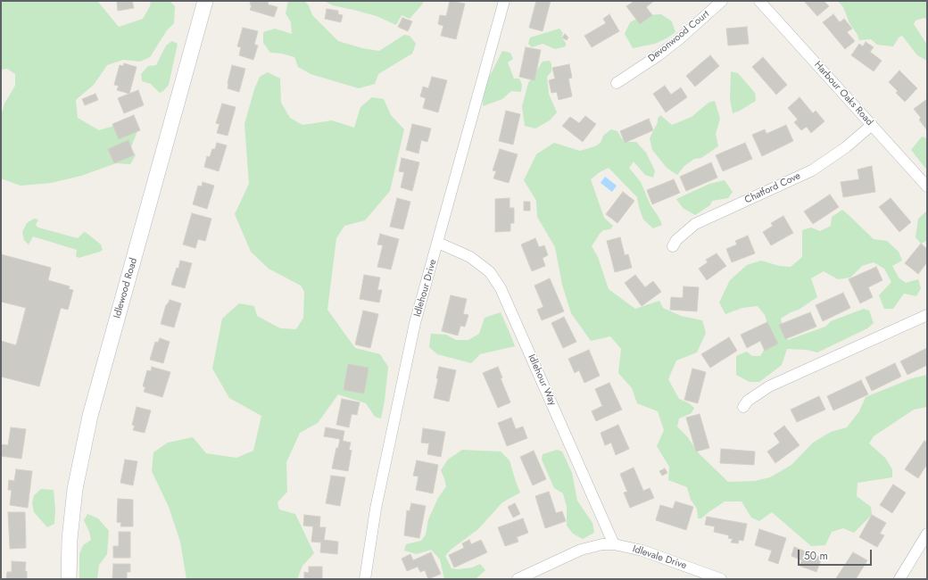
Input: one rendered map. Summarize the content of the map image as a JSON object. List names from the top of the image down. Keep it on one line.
{"streets":{"street":["Devonwood Court","Harbour Oaks Road","Chatford Cove","Idlewood Road","Idlehour Drive","Idlehour Way","Idlevale Drive"]},"crossings":[["Harbour Oaks Road","Chatford Cove"],["Idlehour Drive","Idlehour Way"],["Idlehour Way","Idlevale Drive"]],"scale_bar":"50 m"}
